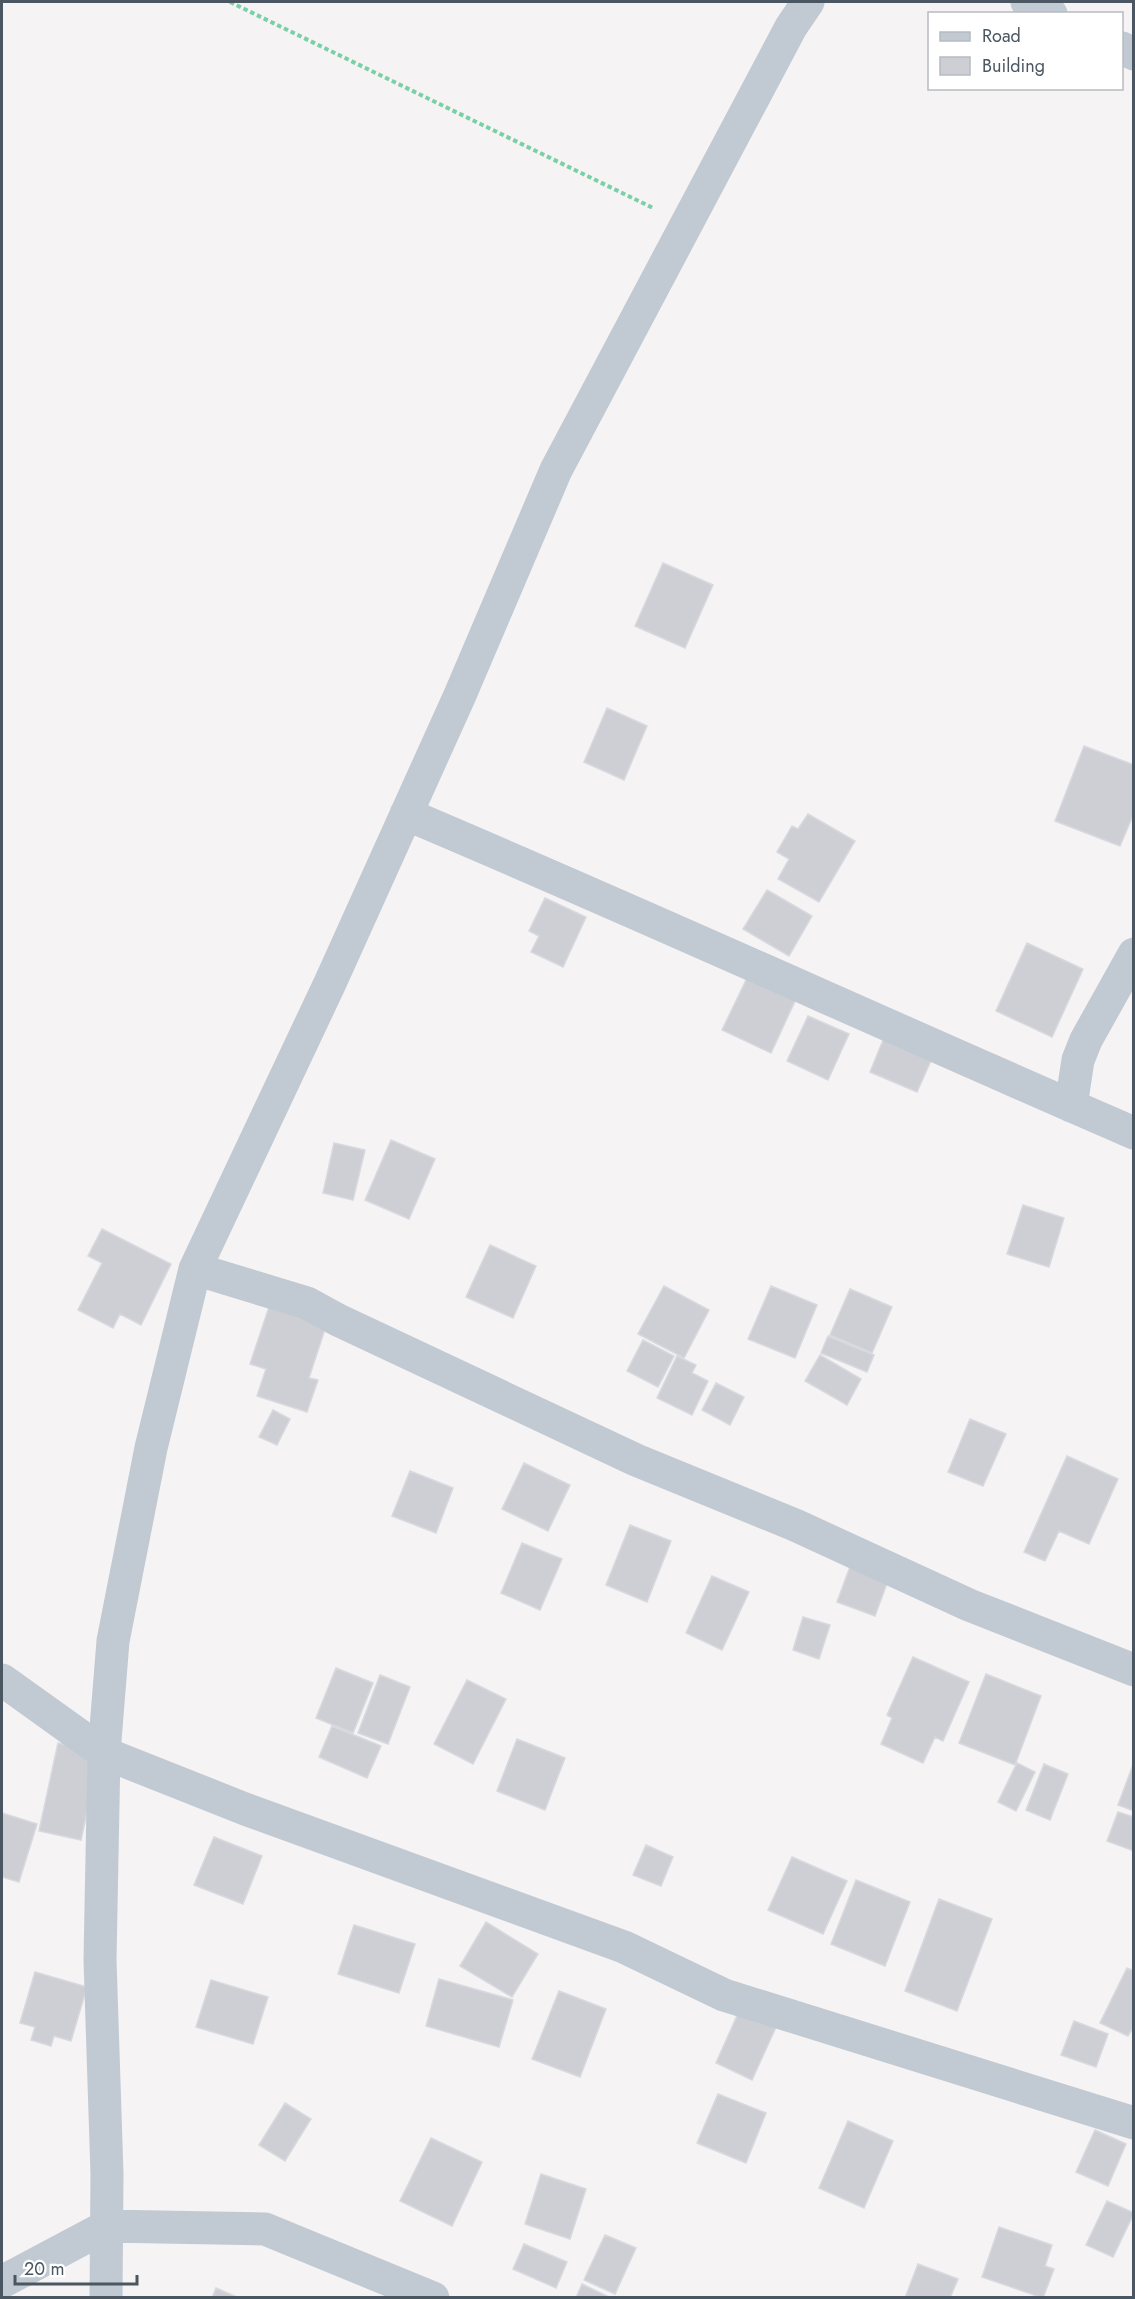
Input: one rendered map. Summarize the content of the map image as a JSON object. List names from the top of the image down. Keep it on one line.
{"legend":["Road","Building"],"scale_bar":"20 m"}
